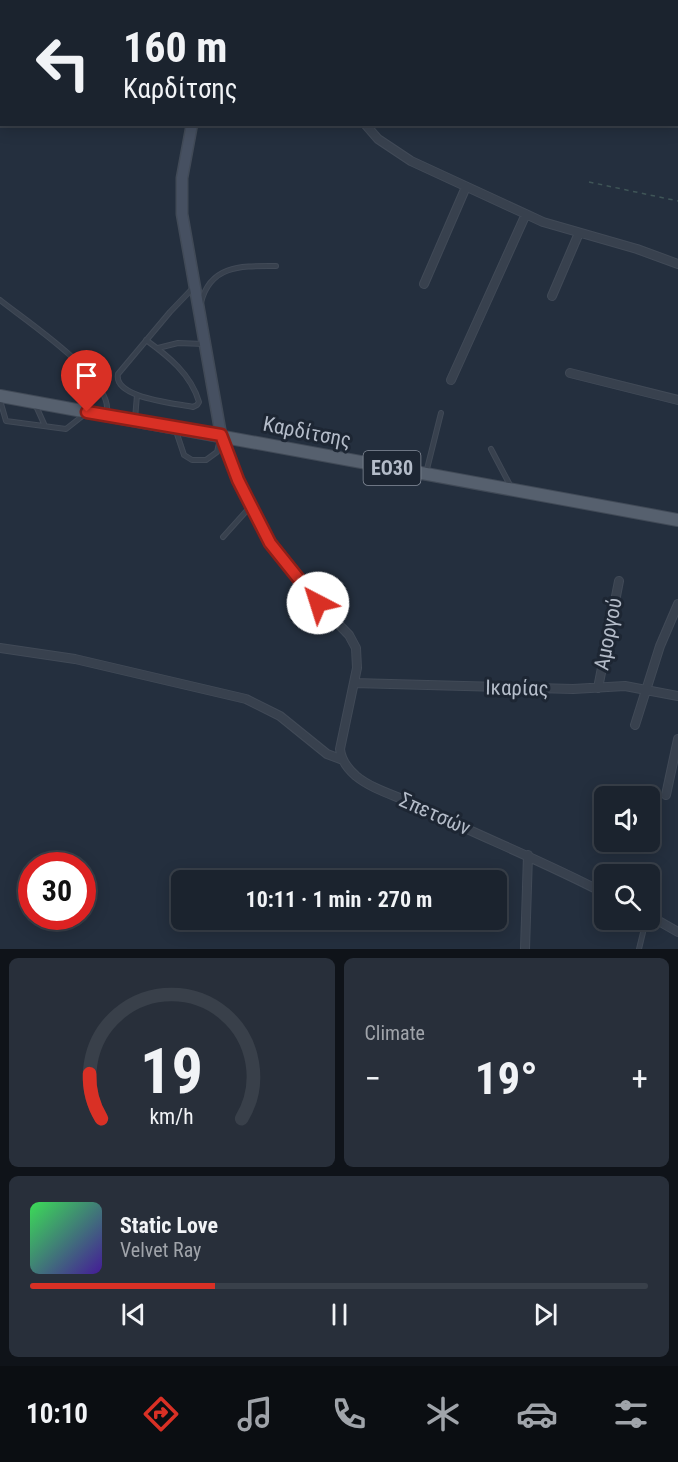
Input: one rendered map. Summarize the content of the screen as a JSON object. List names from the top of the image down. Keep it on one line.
{"streets":{"main road":["Καρδίτσης","ΕΟ30"],"street":["Αμοργού","Ικαρίας","Σπετσών"]},"crossings":[["Αμοργού","Ικαρίας"]],"page":{"turn":["160 m","Καρδίτσης"],"limit":"30","trip":"10:11 · 1 min · 270 m","tile":"Climate","heat":["−","19°","+"],"song":["Static Love","Velvet Ray"],"tabs":"10:10","gauge":["19","km/h"]}}
